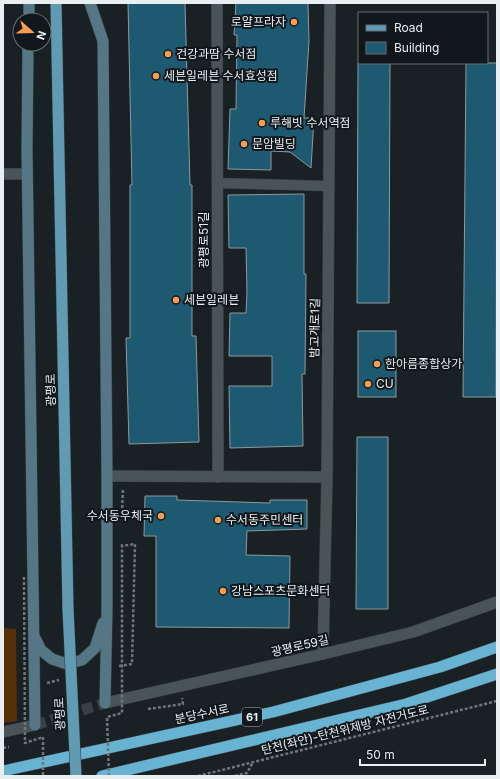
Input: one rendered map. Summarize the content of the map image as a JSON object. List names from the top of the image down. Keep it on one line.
{"streets":{"highway":["분당수서로","61"],"main road":["광평로"],"street":["광평로51길","밤고개로1길","광평로59길"],"path":["탄천(좌안)-탄천위제방 자전거도로"]},"crossings":[["밤고개로1길","광평로59길"]],"places":["로얄프라자","건강과땀 수서점","세븐일레븐 수서효성점","루해빗 수서역점","문암빌딩","세븐일레븐","한아름종합상가","CU","수서동우체국","수서동주민센터","강남스포츠문화센터"],"legend":["Road","Building"],"scale_bar":"50 m","north":"right"}
